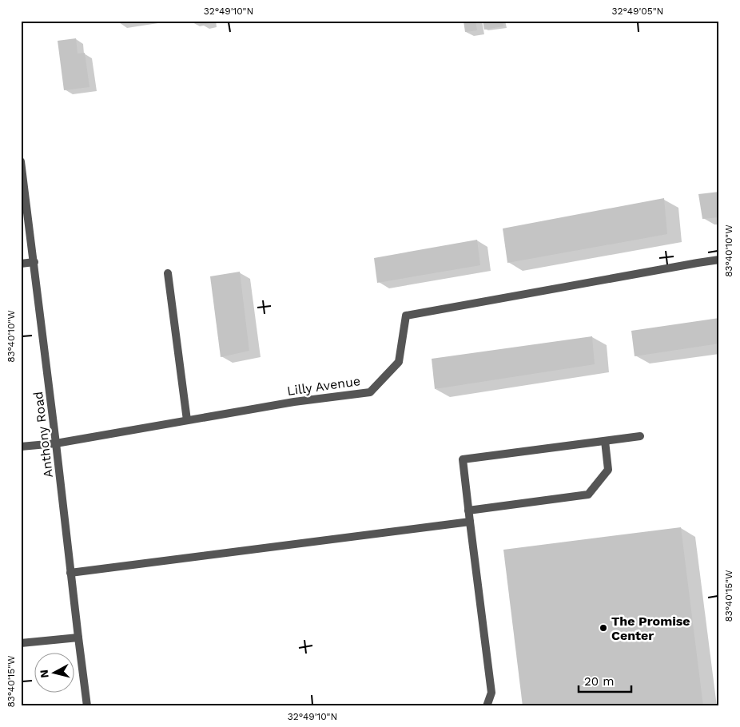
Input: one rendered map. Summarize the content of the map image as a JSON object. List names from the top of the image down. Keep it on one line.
{"streets":{"street":["Lilly Avenue","Anthony Road"]},"crossings":[["Lilly Avenue","Anthony Road"]],"places":["The Promise Center"],"scale_bar":"20 m","north":"left","coordinates":["32°49'10\"N","32°49'05\"N","83°40'10\"W","83°40'15\"W"]}
